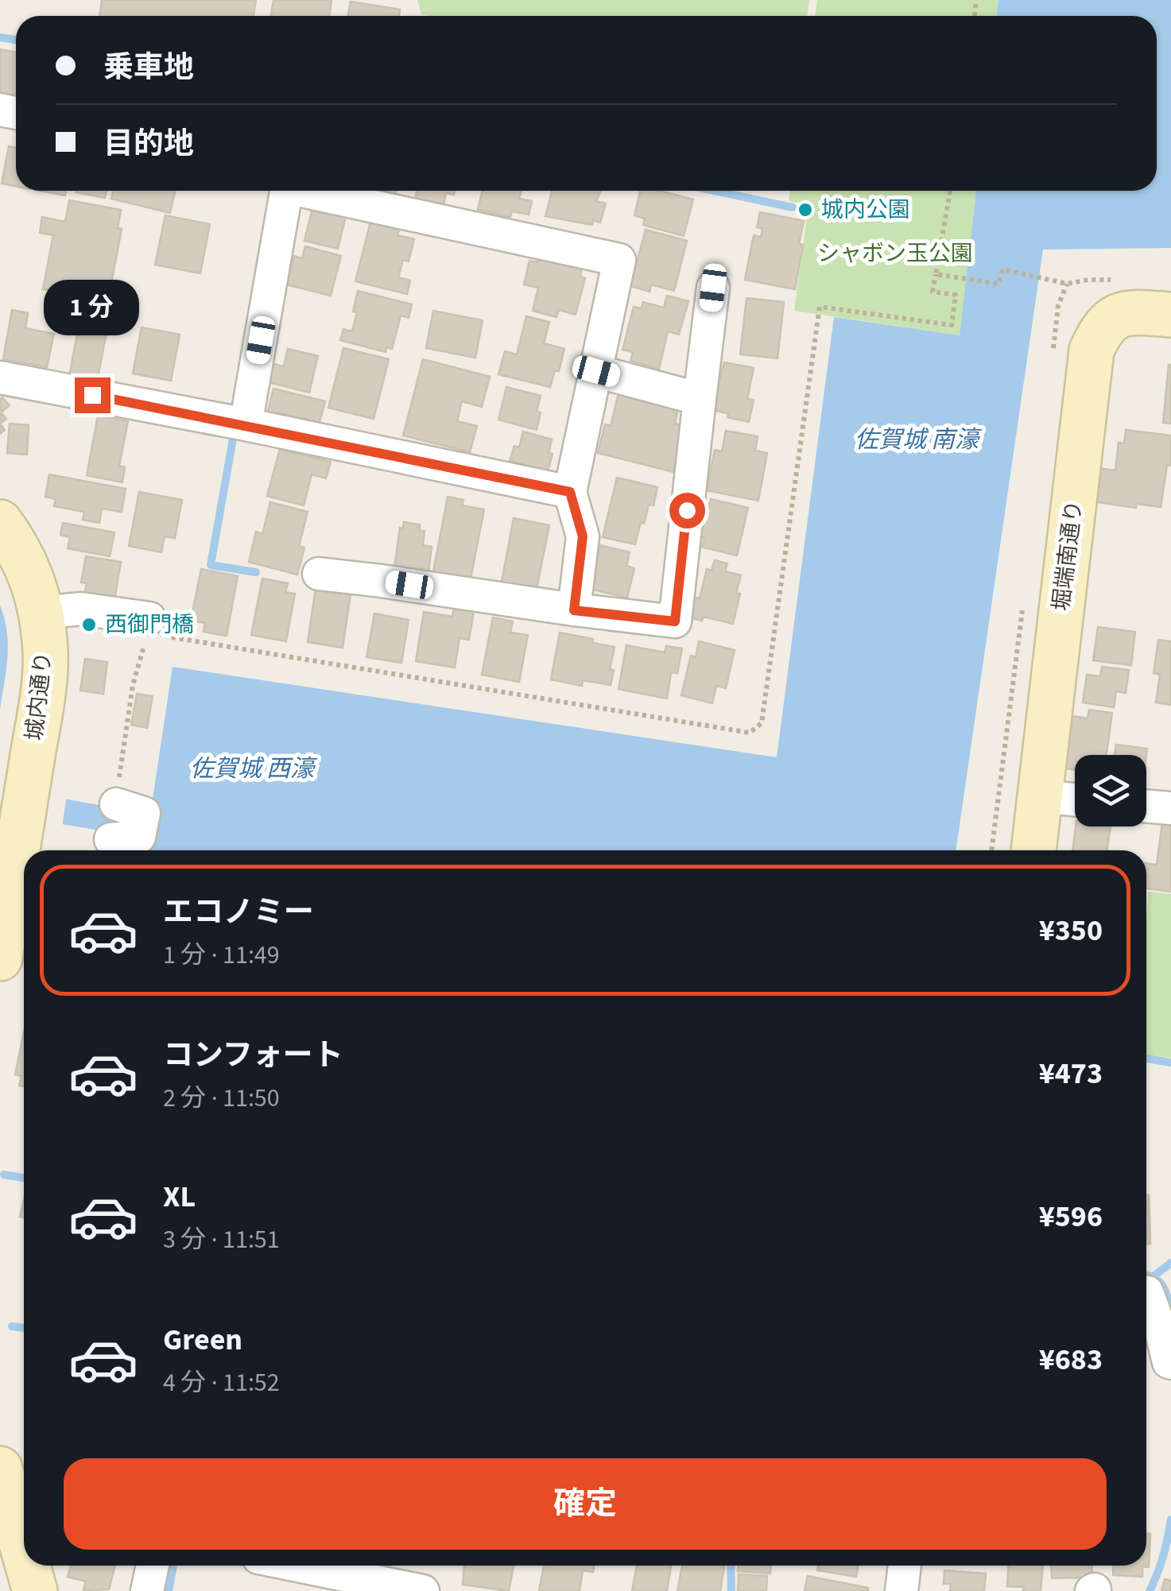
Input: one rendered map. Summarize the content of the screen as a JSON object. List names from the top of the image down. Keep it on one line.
{"streets":{"street":["堀端南通り","城内通り"]},"water":["佐賀城 南濠","佐賀城 西濠"],"parks":["シャボン玉公園"],"places":["城内公園","西御門橋"],"page":{"banner":["乗車地","目的地"],"bubble":"1 分","list":[{"name":"エコノミー","note":"1 分 · 11:49","value":"¥350"},{"name":"コンフォート","note":"2 分 · 11:50","value":"¥473"},{"name":"XL","note":"3 分 · 11:51","value":"¥596"},{"name":"Green","note":"4 分 · 11:52","value":"¥683"}],"buttons":"確定"}}
